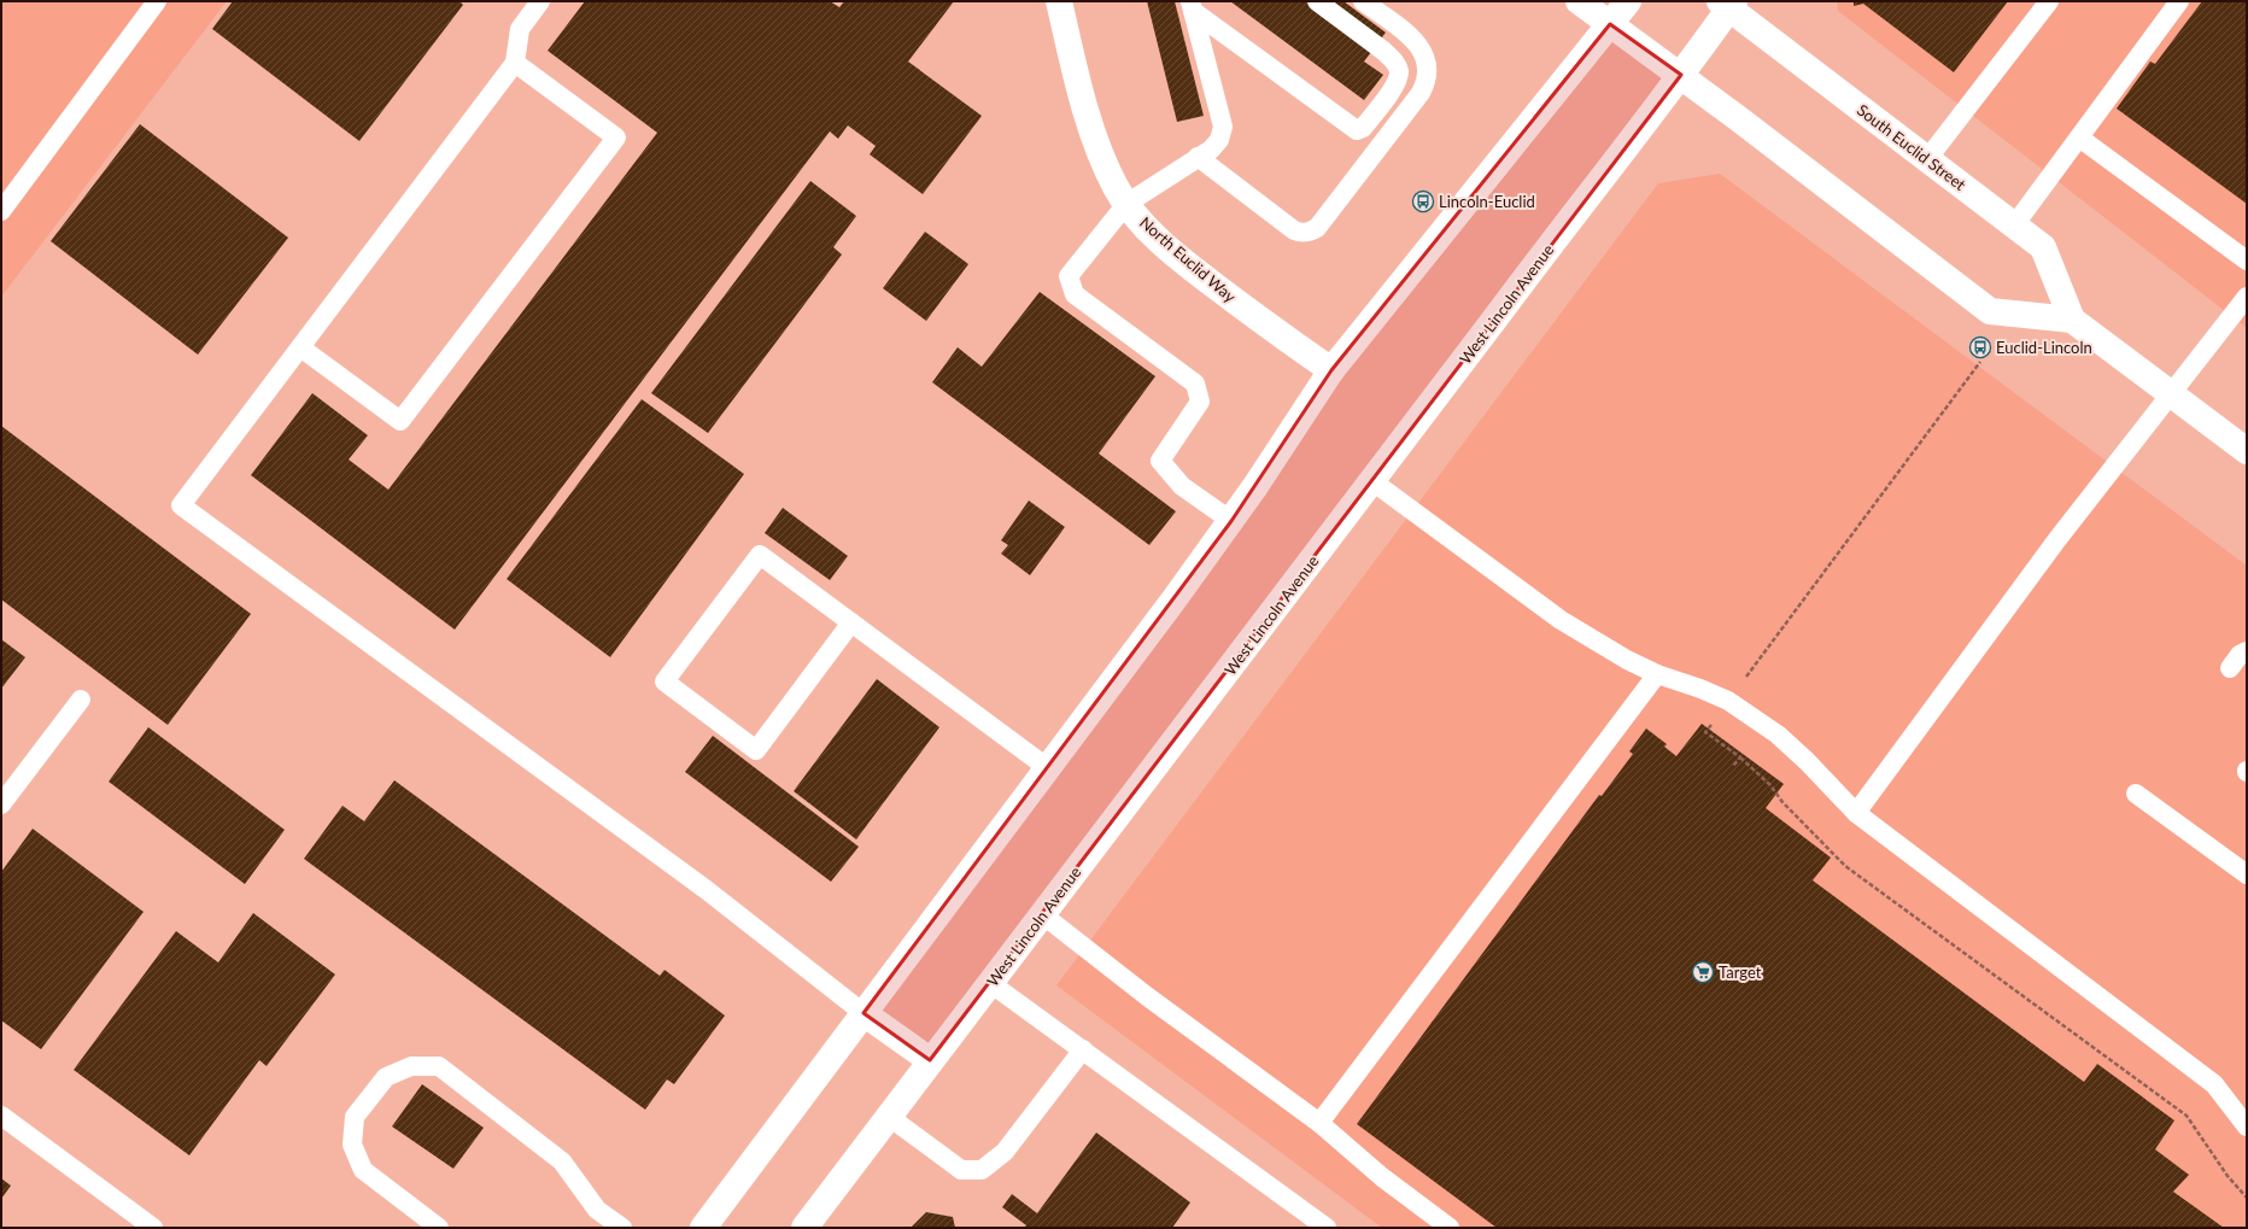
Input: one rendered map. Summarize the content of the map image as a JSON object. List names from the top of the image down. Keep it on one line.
{"streets":{"main road":["South Euclid Street","North Euclid Way","West Lincoln Avenue"]},"crossings":[["South Euclid Street","West Lincoln Avenue"]],"places":{"bus stop":["Lincoln-Euclid","Euclid-Lincoln"],"supermarket":["Target"]}}
